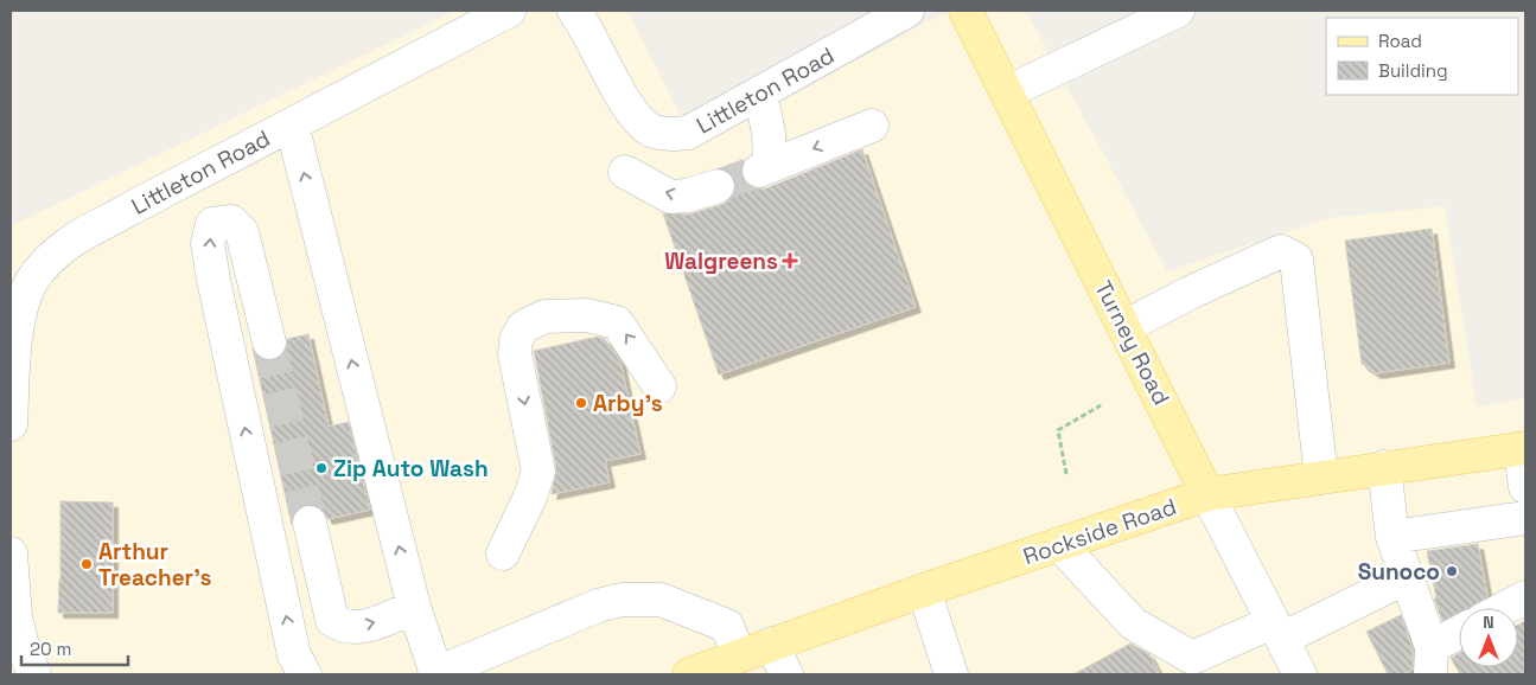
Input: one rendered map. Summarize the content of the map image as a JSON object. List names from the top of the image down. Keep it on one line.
{"streets":{"main road":["Turney Road","Rockside Road"],"street":["Littleton Road"]},"crossings":[["Turney Road","Rockside Road"]],"places":{"health":["Walgreens"],"other":["Arby's","Zip Auto Wash","Arthur Treacher's","Sunoco"]},"legend":["Road","Building"],"scale_bar":"20 m","north":"top"}
